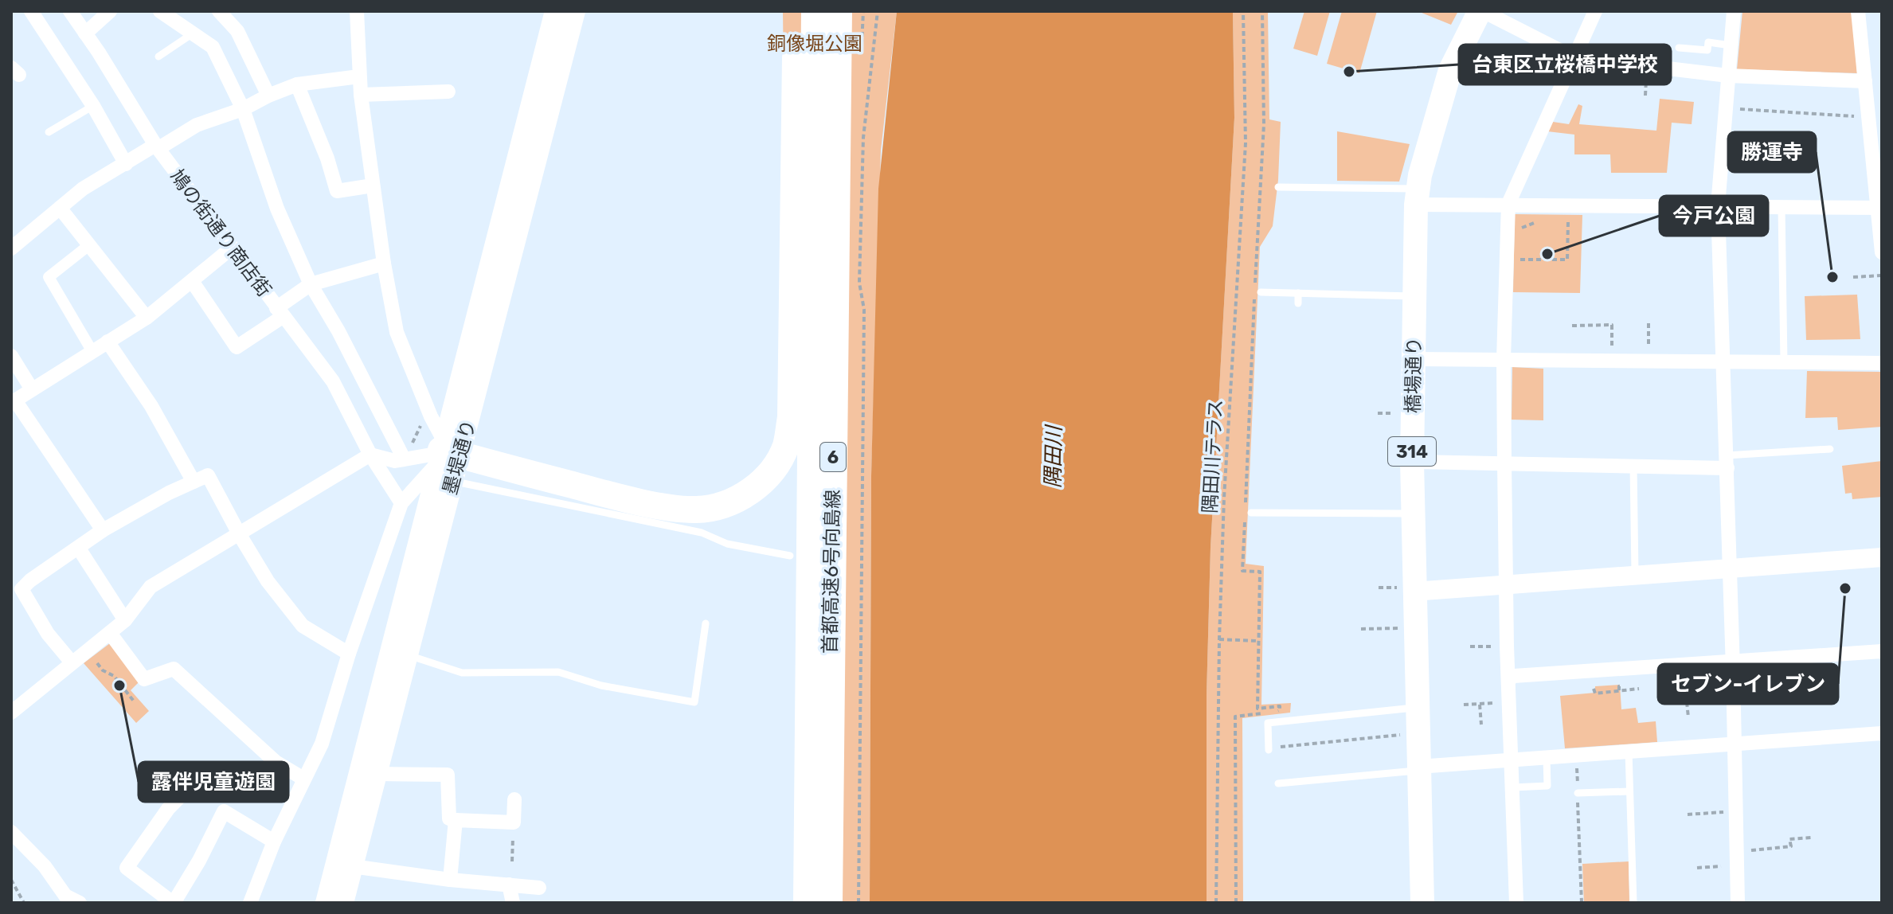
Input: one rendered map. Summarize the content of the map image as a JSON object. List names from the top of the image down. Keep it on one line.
{"streets":{"highway":["6","首都高速6号向島線"],"main road":["橋場通り","314","墨堤通り"],"street":["鳩の街通り商店街"],"path":["隅田川テラス"]},"water":["隅田川"],"parks":["銅像堀公園"],"places":["台東区立桜橋中学校","今戸公園","勝運寺","セブン-イレブン","露伴児童遊園"]}
